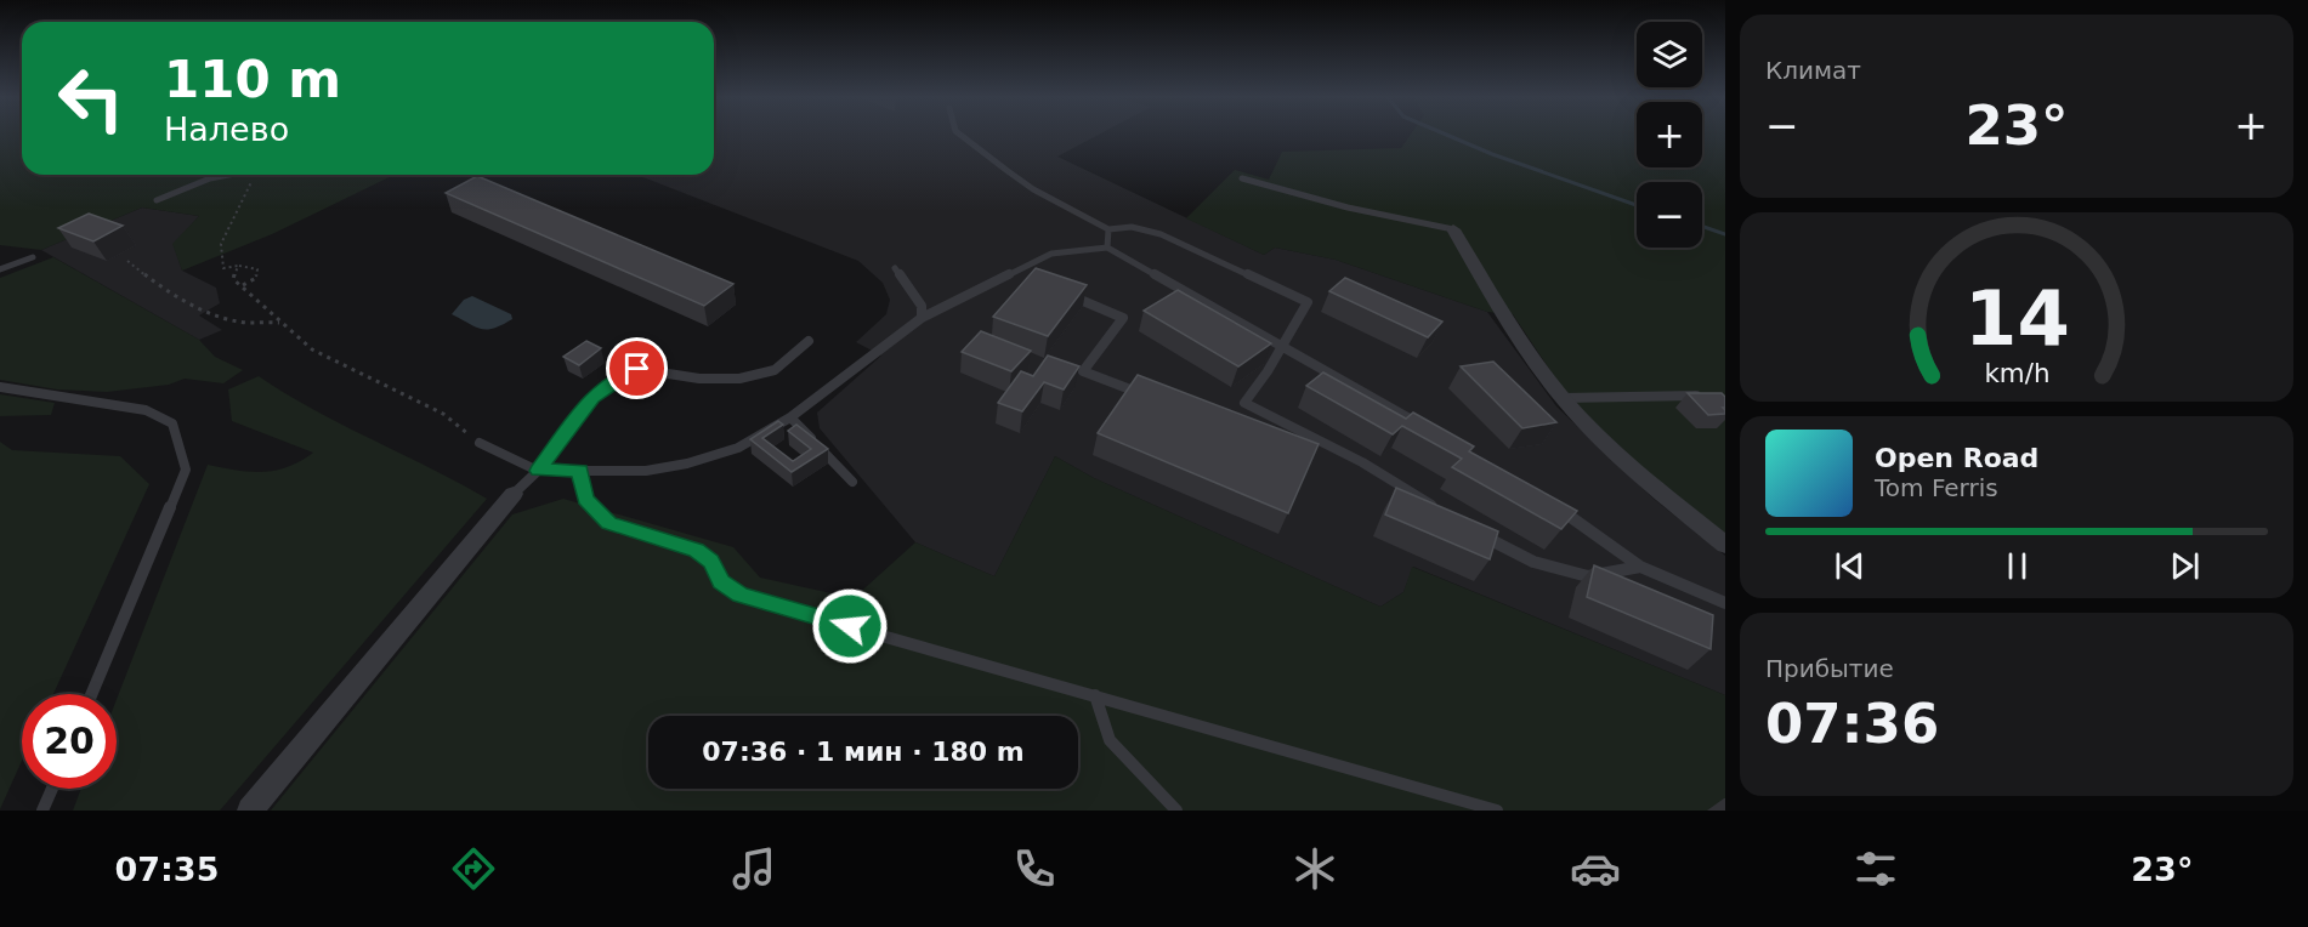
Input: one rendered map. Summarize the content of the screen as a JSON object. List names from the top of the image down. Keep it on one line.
{"page":{"tile":["Климат",["Прибытие","07:36"]],"map_buttons":["+","−"],"turn":["110 m","Налево"],"heat":["−","23°","+"],"song":["Open Road","Tom Ferris"],"limit":"20","trip":"07:36 · 1 мин · 180 m","tabs":["07:35","23°"],"gauge":["14","km/h"]}}
